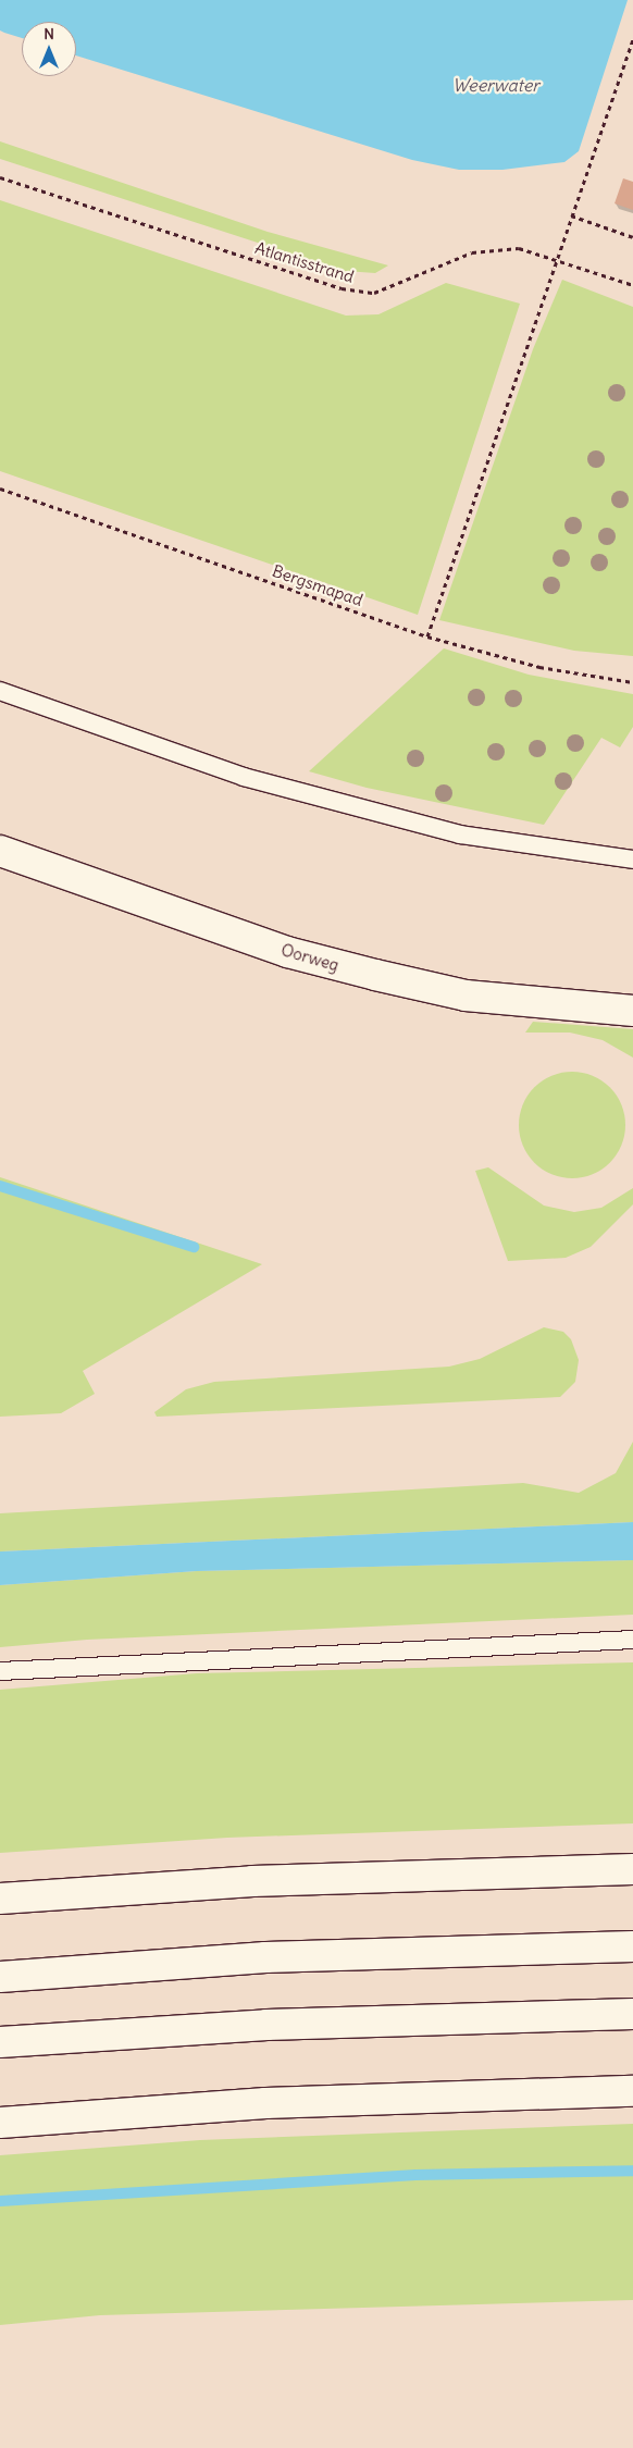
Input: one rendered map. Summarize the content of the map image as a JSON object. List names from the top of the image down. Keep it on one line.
{"streets":{"main road":["Oorweg"],"path":["Atlantisstrand","Bergsmapad"]},"water":["Weerwater"],"north":"top"}
